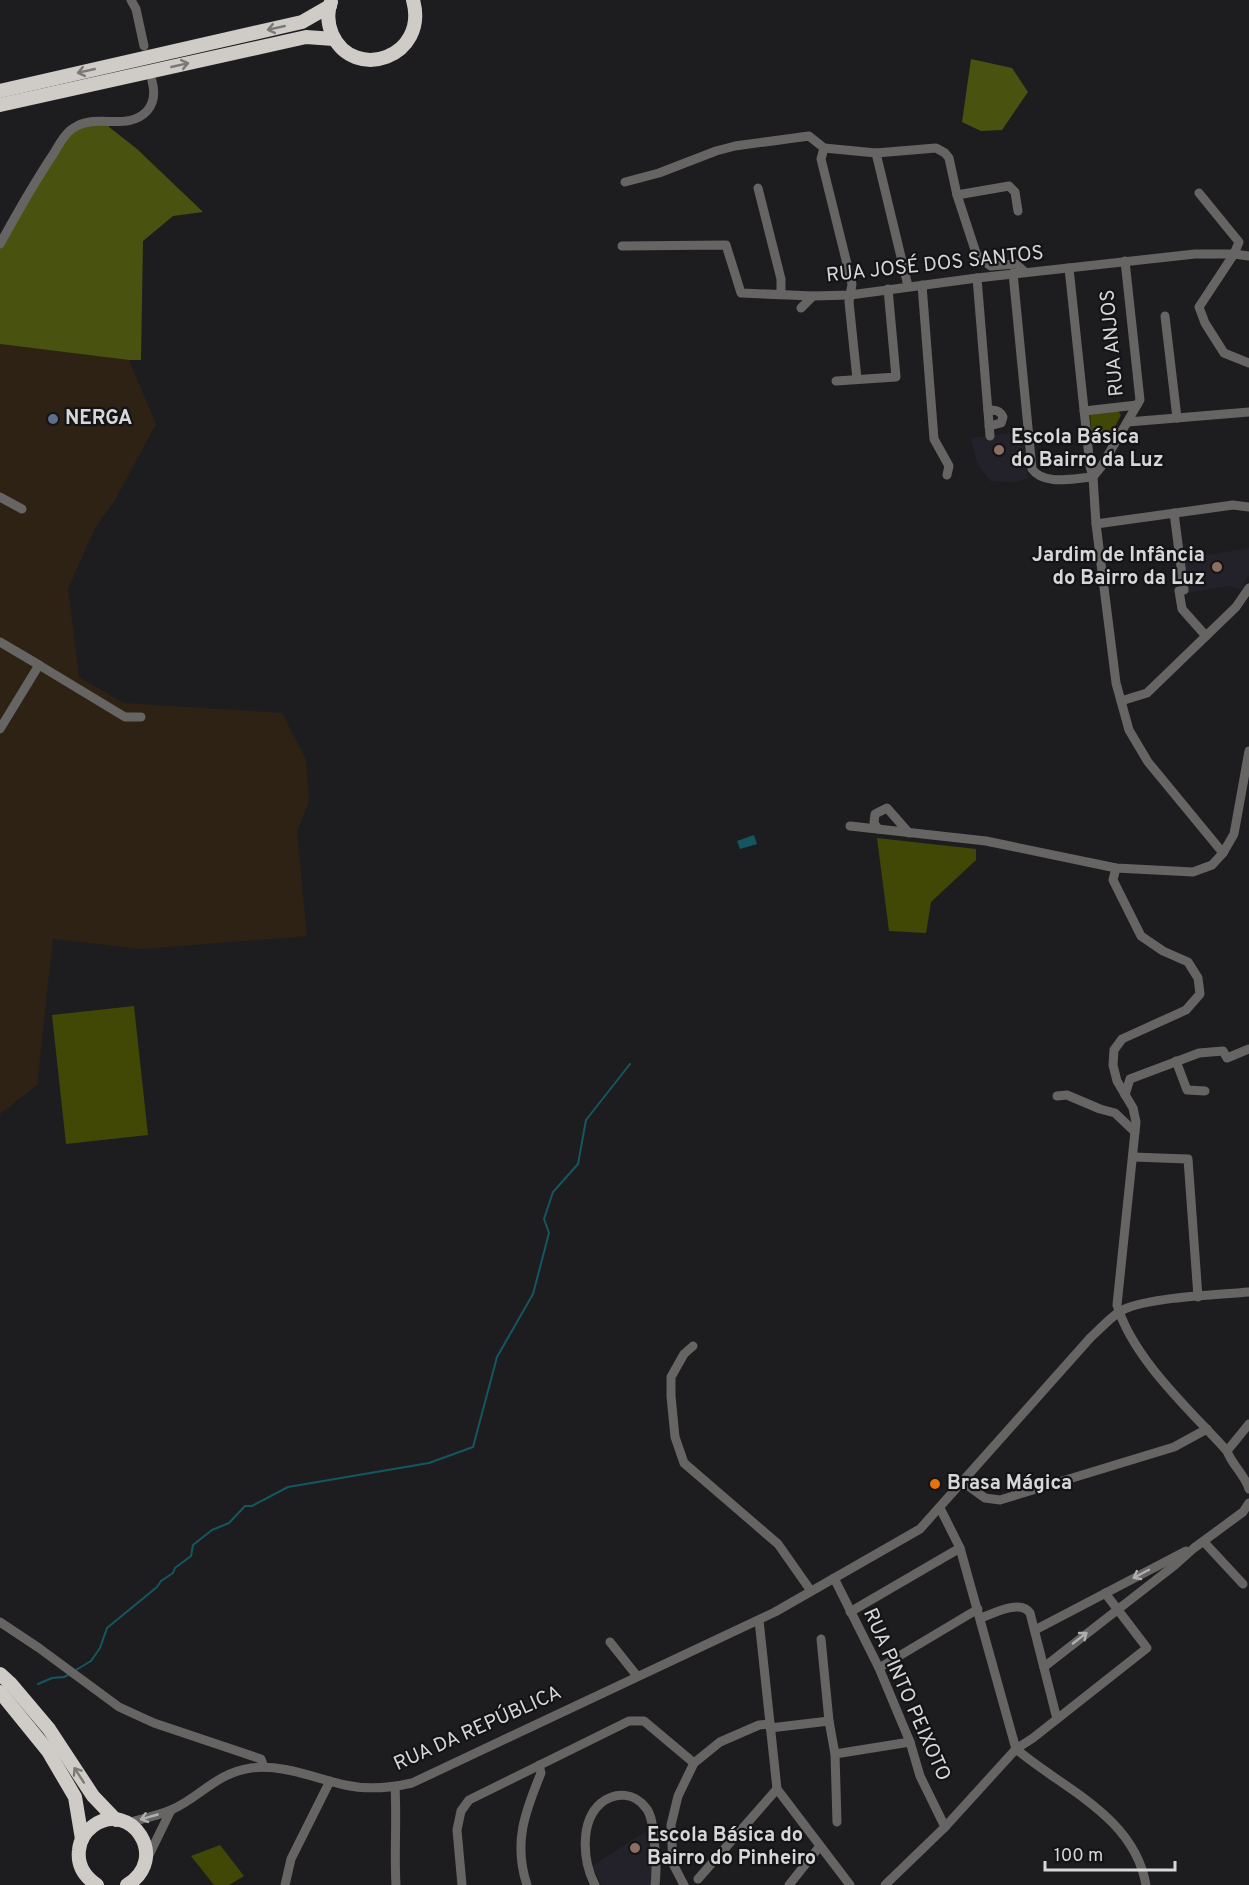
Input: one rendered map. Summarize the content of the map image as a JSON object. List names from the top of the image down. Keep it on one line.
{"streets":{"street":["RUA JOSÉ DOS SANTOS","RUA ANJOS","RUA PINTO PEIXOTO","RUA DA REPÚBLICA"]},"crossings":[["RUA JOSÉ DOS SANTOS","RUA ANJOS"],["RUA PINTO PEIXOTO","RUA DA REPÚBLICA"]],"places":["NERGA","Escola Básica do Bairro da Luz","Jardim de Infância do Bairro da Luz","Brasa Mágica","Escola Básica do Bairro do Pinheiro"],"scale_bar":"100 m"}
